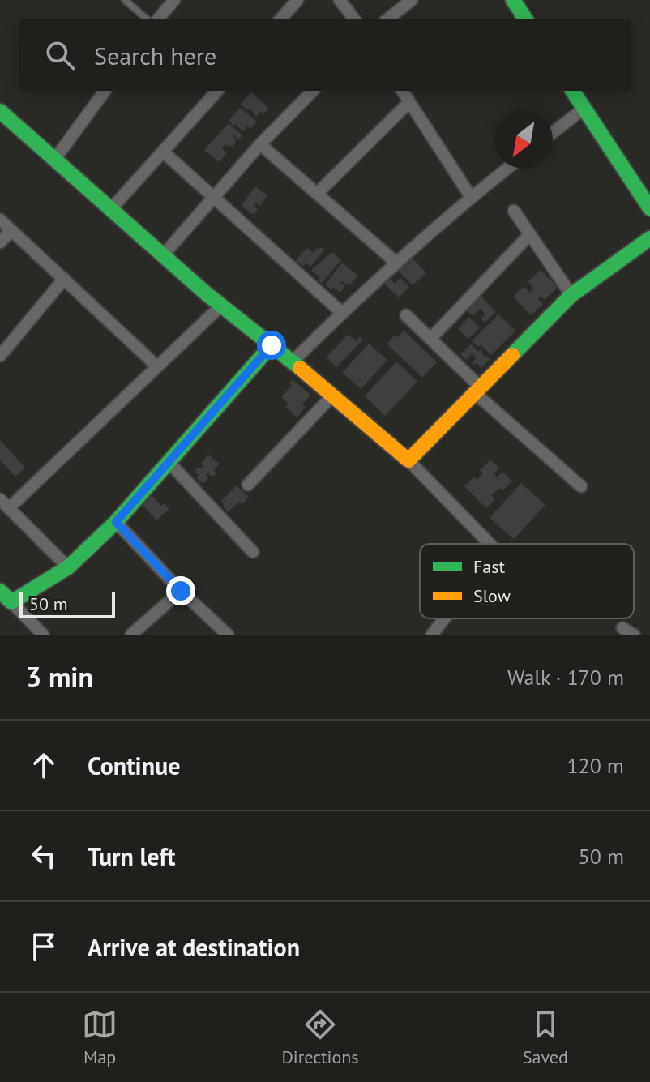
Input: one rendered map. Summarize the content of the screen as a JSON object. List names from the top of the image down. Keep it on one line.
{"legend":["Fast","Slow"],"scale_bar":"50 m","north":"bottom left","page":{"search":"Search here","scale":"50 m","heading":["3 min","Walk · 170 m"],"list":[["Continue","120 m"],["Turn left","50 m"],"Arrive at destination"],"nav":["Map","Directions","Saved"]}}
